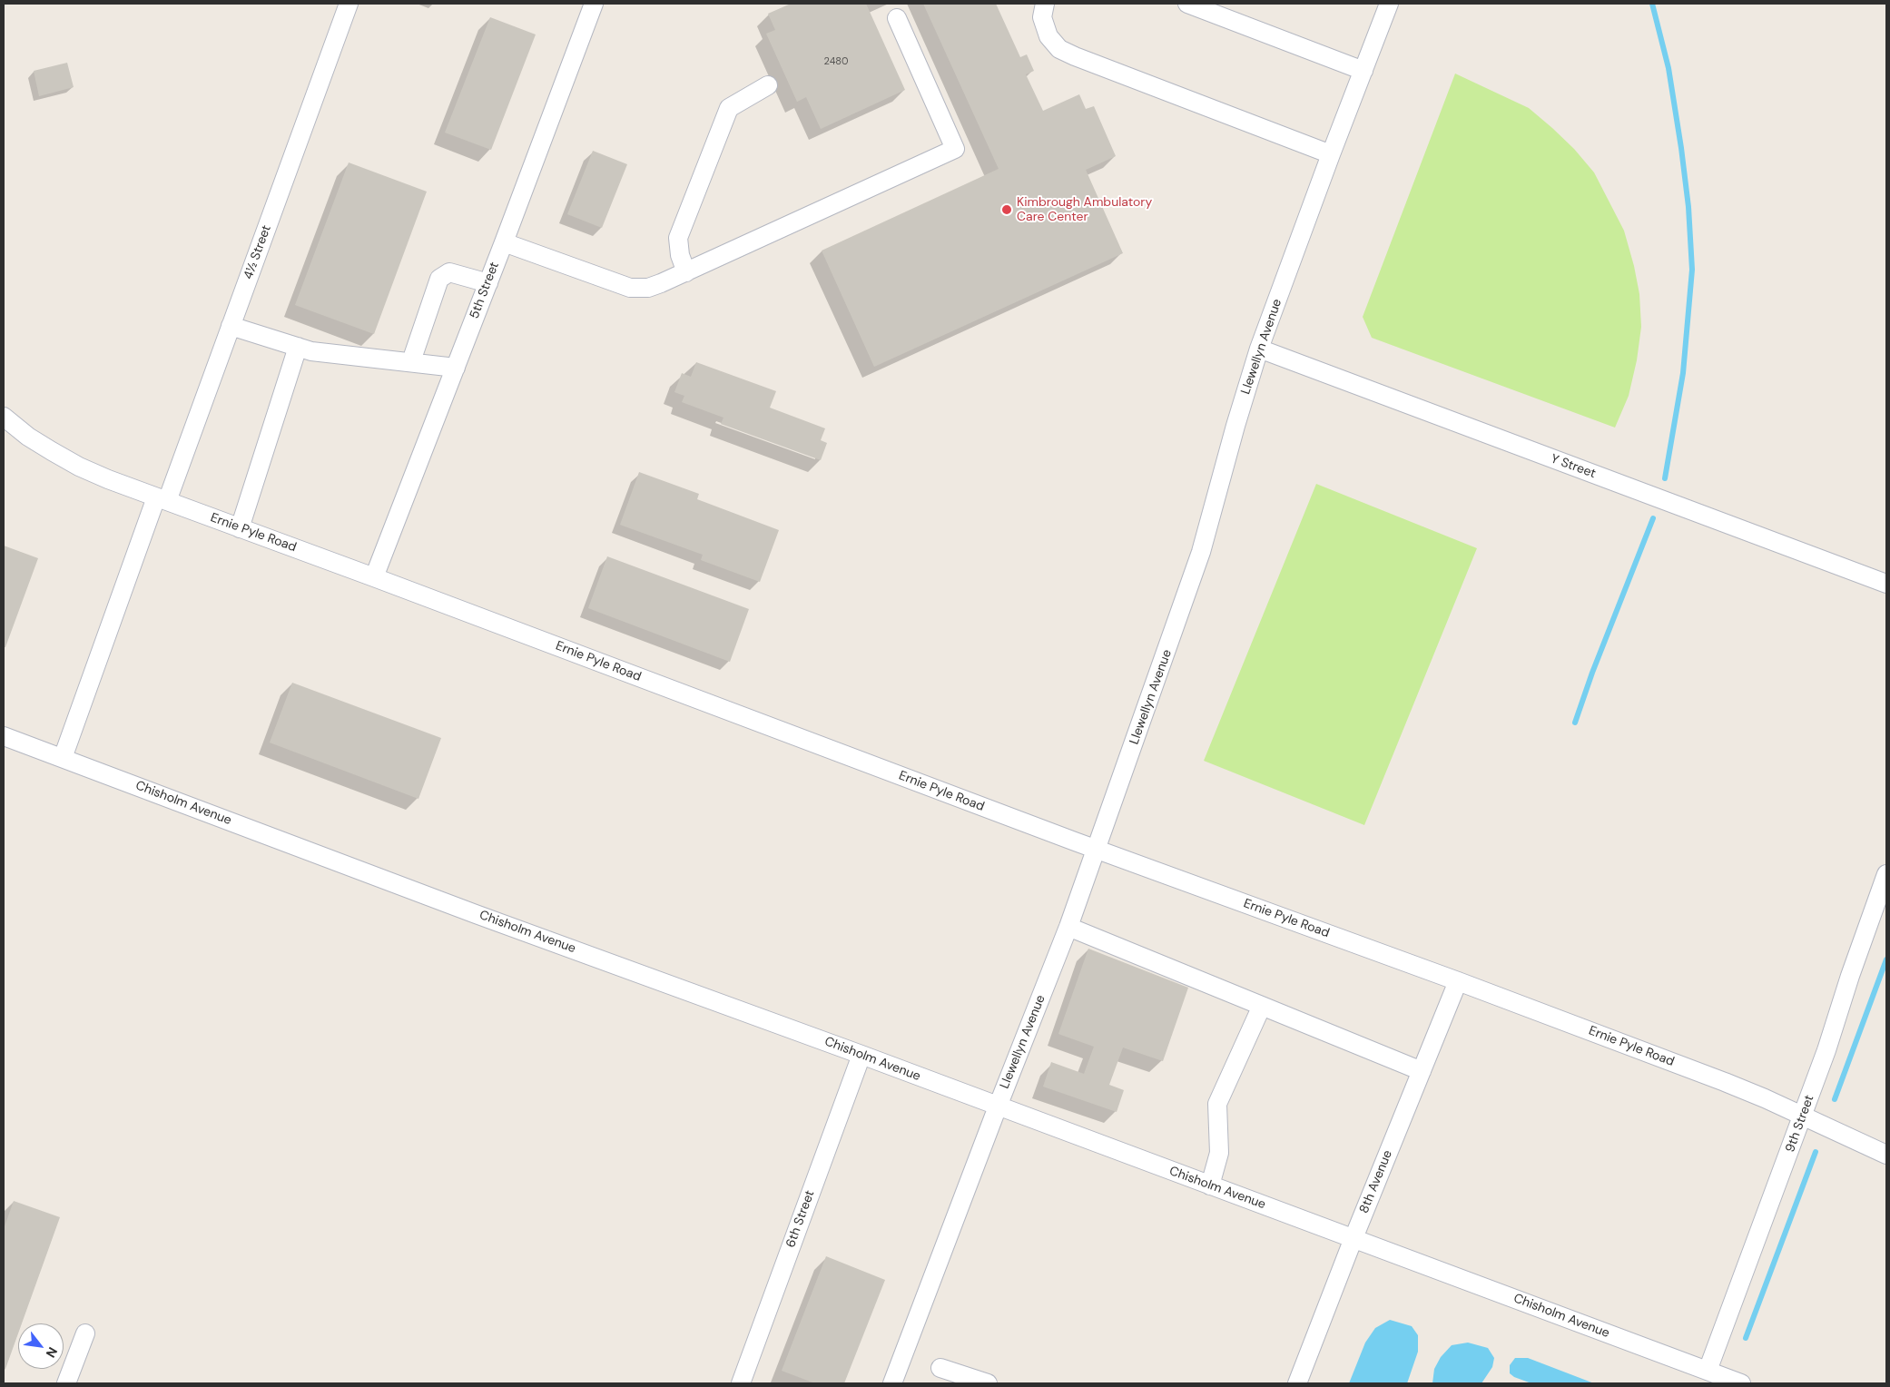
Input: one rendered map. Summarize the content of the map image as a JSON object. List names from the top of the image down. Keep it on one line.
{"streets":{"street":["4½ Street","5th Street","Llewellyn Avenue","Y Street","Ernie Pyle Road","Chisholm Avenue","9th Street","8th Avenue","6th Street"]},"crossings":[["4½ Street","Ernie Pyle Road"],["4½ Street","Chisholm Avenue"],["5th Street","Ernie Pyle Road"],["Llewellyn Avenue","Y Street"],["Llewellyn Avenue","Ernie Pyle Road"],["Llewellyn Avenue","Chisholm Avenue"],["Ernie Pyle Road","9th Street"],["Ernie Pyle Road","8th Avenue"],["Chisholm Avenue","9th Street"],["Chisholm Avenue","8th Avenue"],["Chisholm Avenue","6th Street"]],"places":["Kimbrough Ambulatory Care Center"],"house_numbers":["2480"],"north":"bottom right"}
